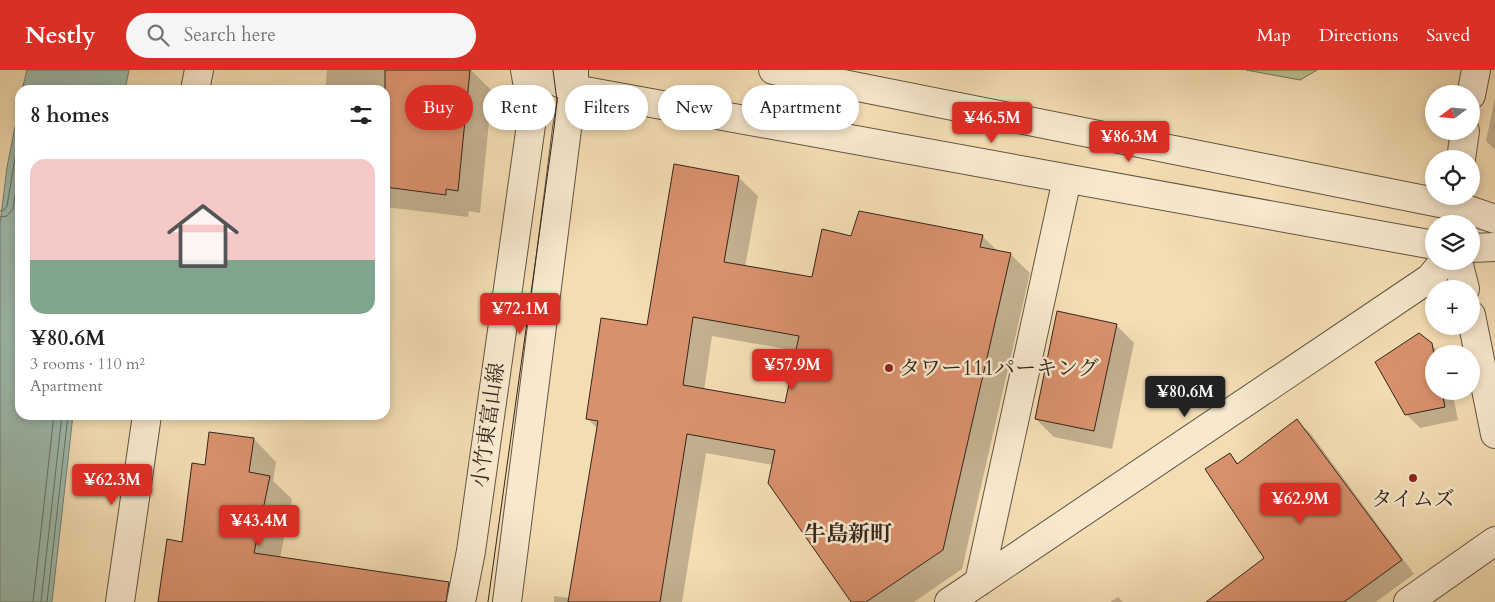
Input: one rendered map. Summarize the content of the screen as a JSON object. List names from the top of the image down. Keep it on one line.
{"streets":{"street":["小竹東富山線"]},"districts":["牛島新町"],"places":["タワー111パーキング","タイムズ"],"north":"left","page":{"header":"Nestly","search":"Search here","nav":["Map","Directions","Saved"],"map_buttons":["+","−"],"chip":["Buy","Rent","Filters","New","Apartment"],"heading":"8 homes","price":["¥46.5M","¥86.3M","¥72.1M","¥57.9M","¥80.6M","¥62.3M","¥62.9M","¥43.4M"],"list":[{"name":"¥80.6M","note":"3 rooms · 110 m² · Apartment"}]}}
